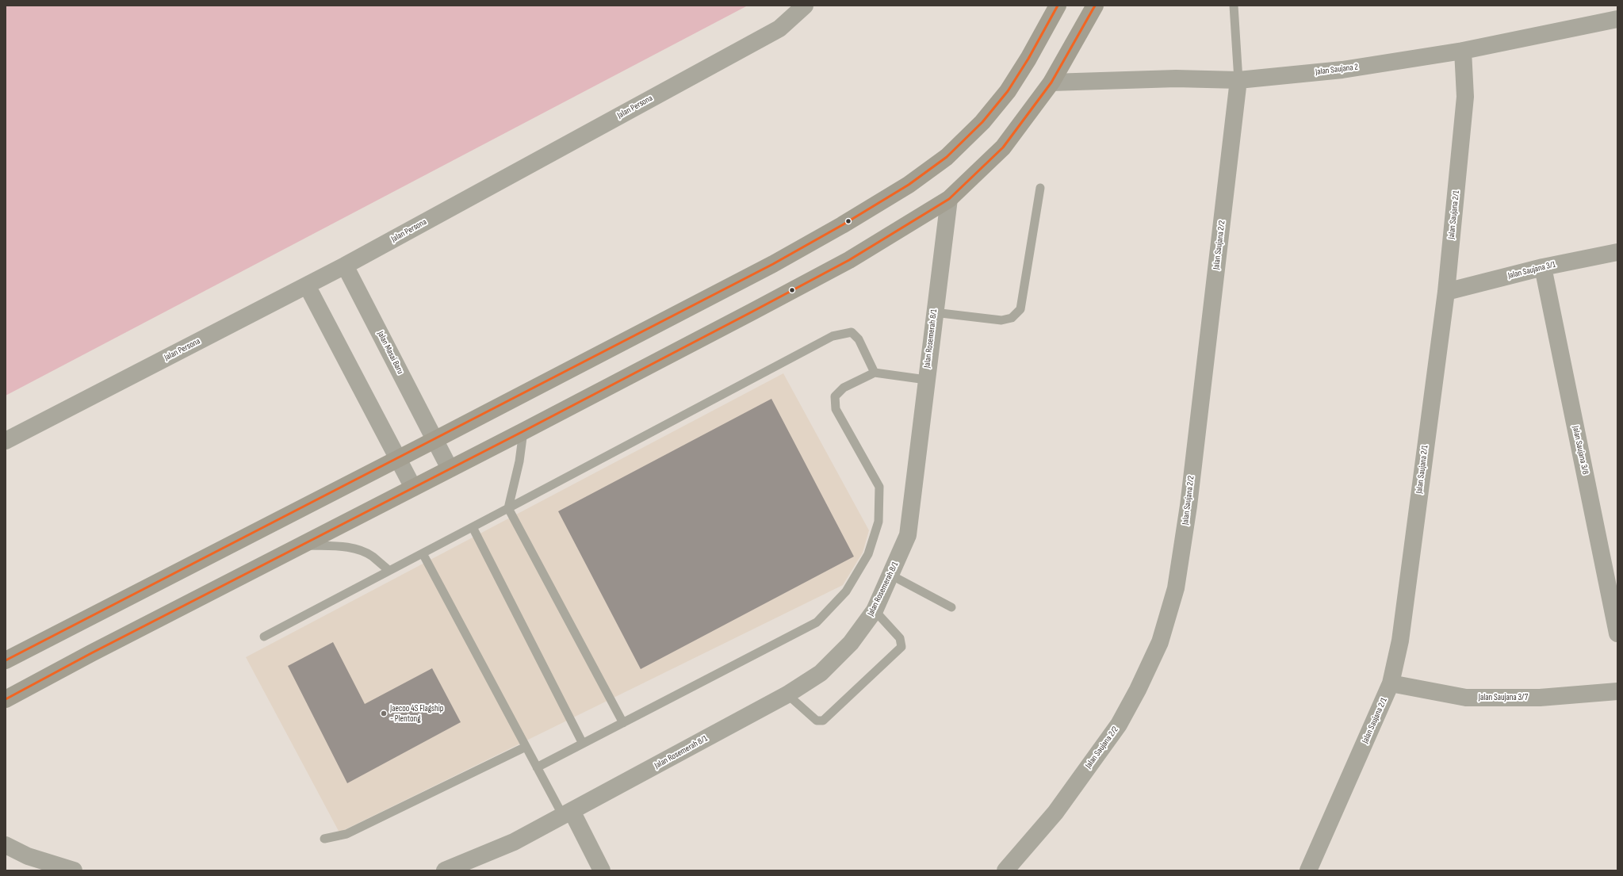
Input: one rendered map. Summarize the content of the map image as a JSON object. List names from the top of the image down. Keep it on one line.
{"streets":{"street":["Jalan Saujana 2","Jalan Persona","Jalan Saujana 2/1","Jalan Saujana 2/2","Jalan Saujana 3/1","Jalan Rosemerah 8/1","Jalan Masai Baru","Jalan Saujana 3/8","Jalan Saujana 3/7"]},"crossings":[["Jalan Saujana 2","Jalan Saujana 2/1"],["Jalan Saujana 2","Jalan Saujana 2/2"],["Jalan Persona","Jalan Masai Baru"],["Jalan Saujana 2/1","Jalan Saujana 3/1"],["Jalan Saujana 2/1","Jalan Saujana 3/7"],["Jalan Saujana 3/1","Jalan Saujana 3/8"]],"places":["Jaecoo 4S Flagship - Plentong"]}
